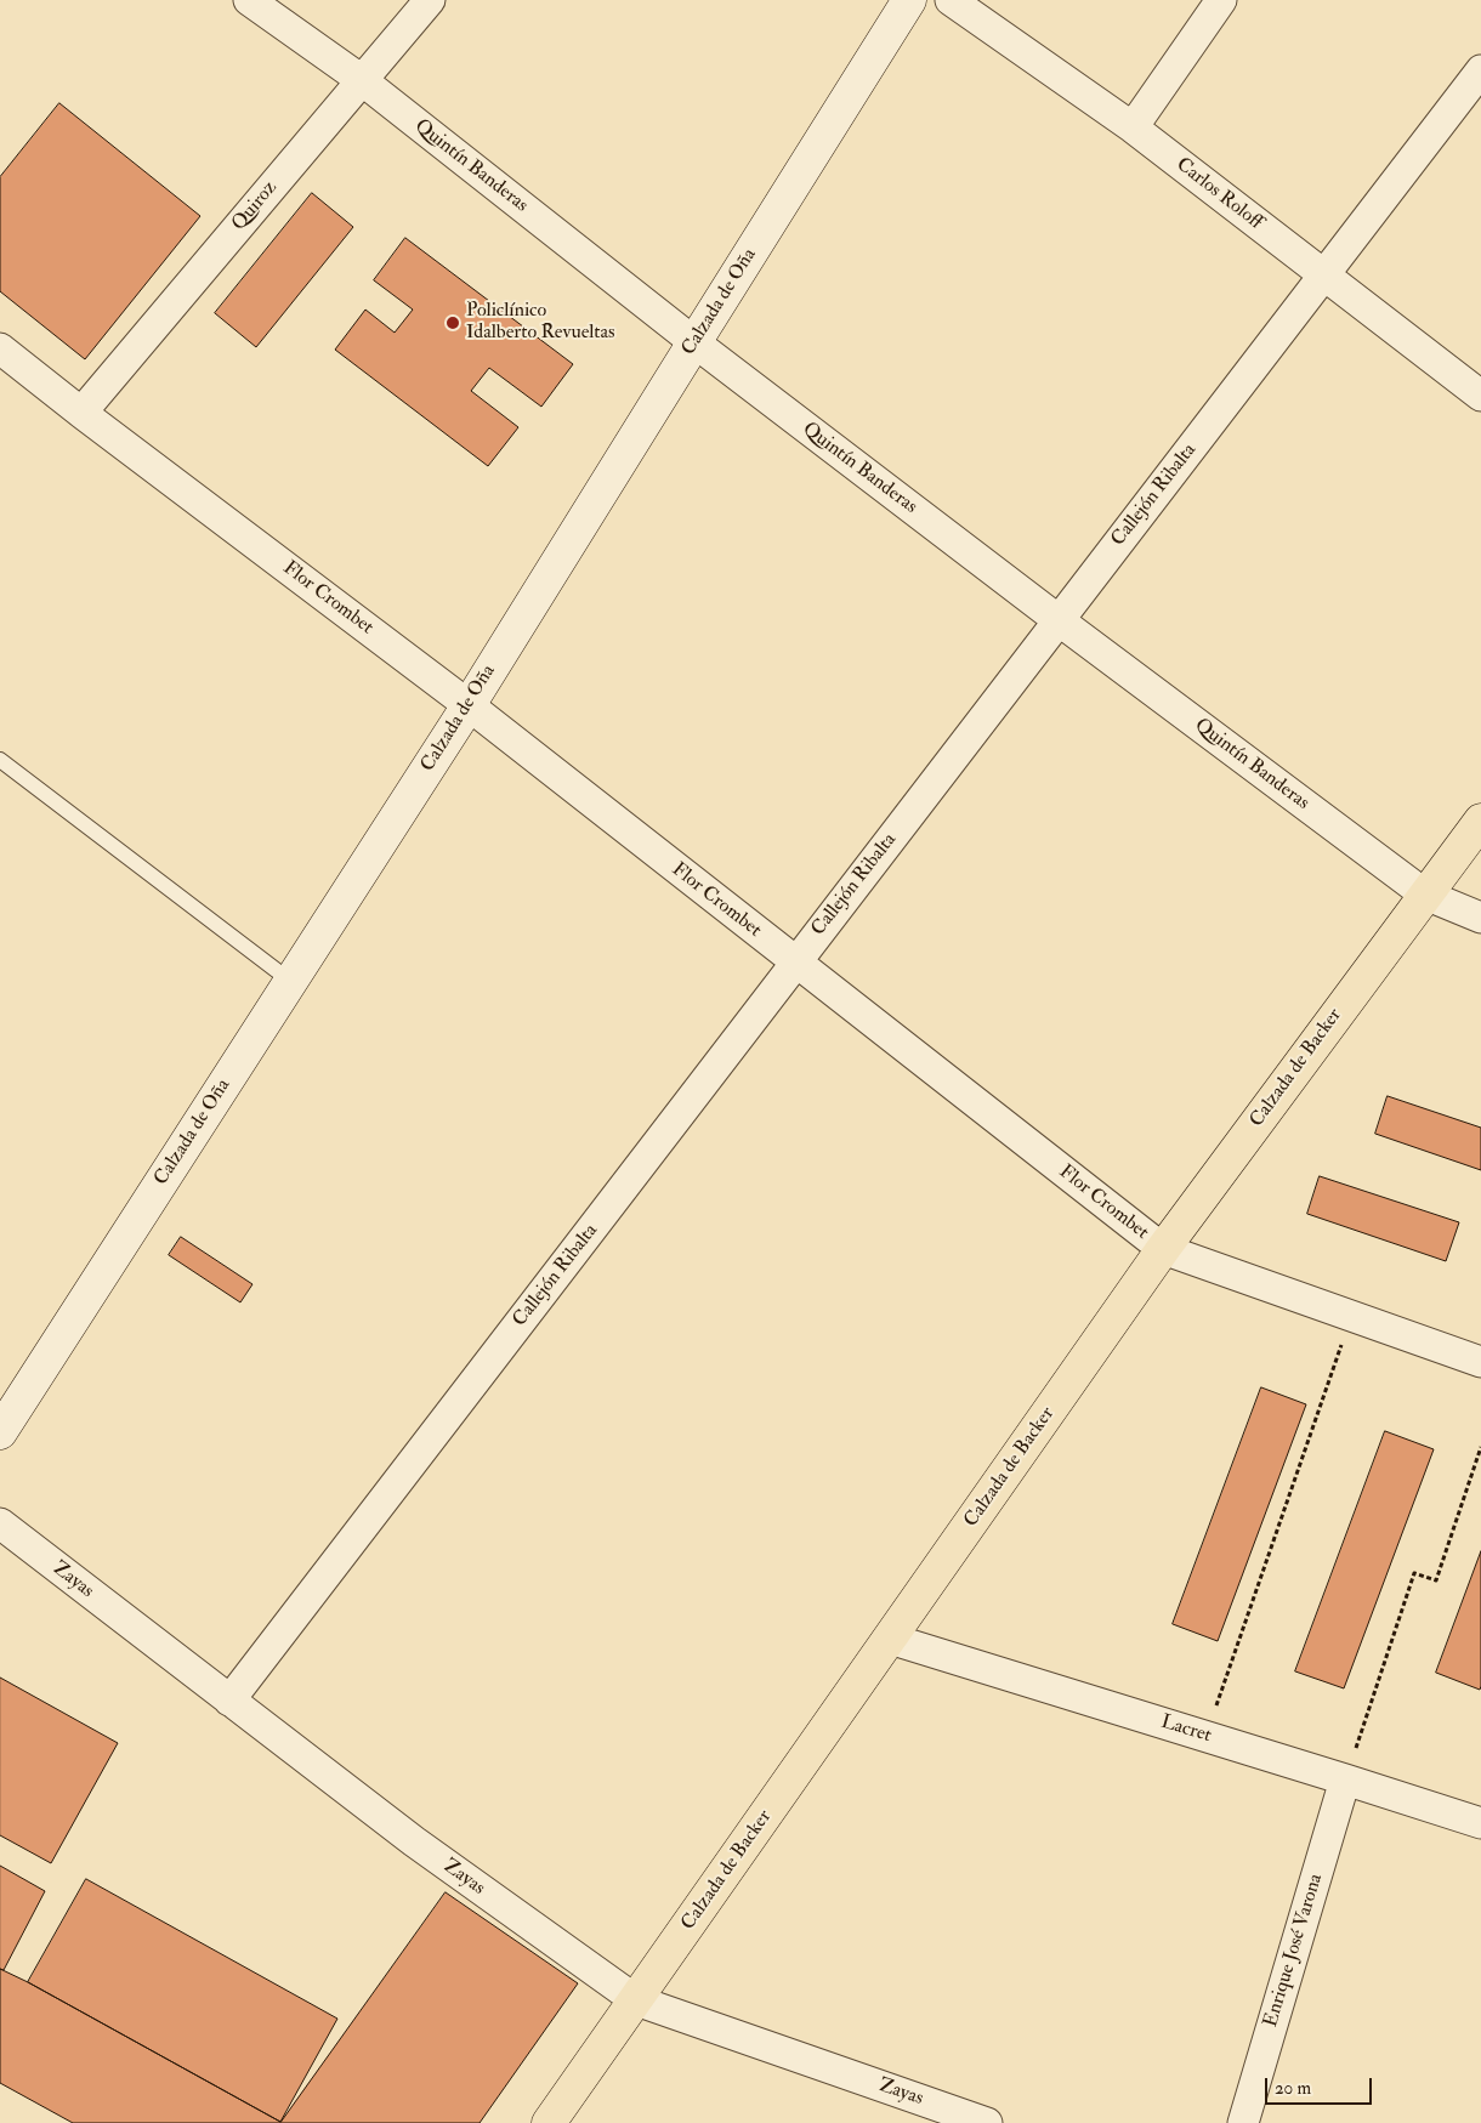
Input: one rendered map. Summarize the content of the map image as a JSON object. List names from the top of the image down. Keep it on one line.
{"streets":{"main road":["Calzada de Backer"],"street":["Quintín Banderas","Carlos Roloff","Quiroz","Calzada de Oña","Callejón Ribalta","Flor Crombet","Zayas","Lacret","Enrique José Varona"]},"crossings":[["Quintín Banderas","Quiroz"],["Quintín Banderas","Calzada de Oña"],["Quintín Banderas","Callejón Ribalta"],["Quintín Banderas","Calzada de Backer"],["Carlos Roloff","Callejón Ribalta"],["Quiroz","Flor Crombet"],["Calzada de Oña","Flor Crombet"],["Callejón Ribalta","Flor Crombet"],["Callejón Ribalta","Zayas"],["Flor Crombet","Calzada de Backer"],["Calzada de Backer","Zayas"],["Calzada de Backer","Lacret"],["Lacret","Enrique José Varona"]],"places":["Policlínico Idalberto Revueltas"],"scale_bar":"20 m"}
